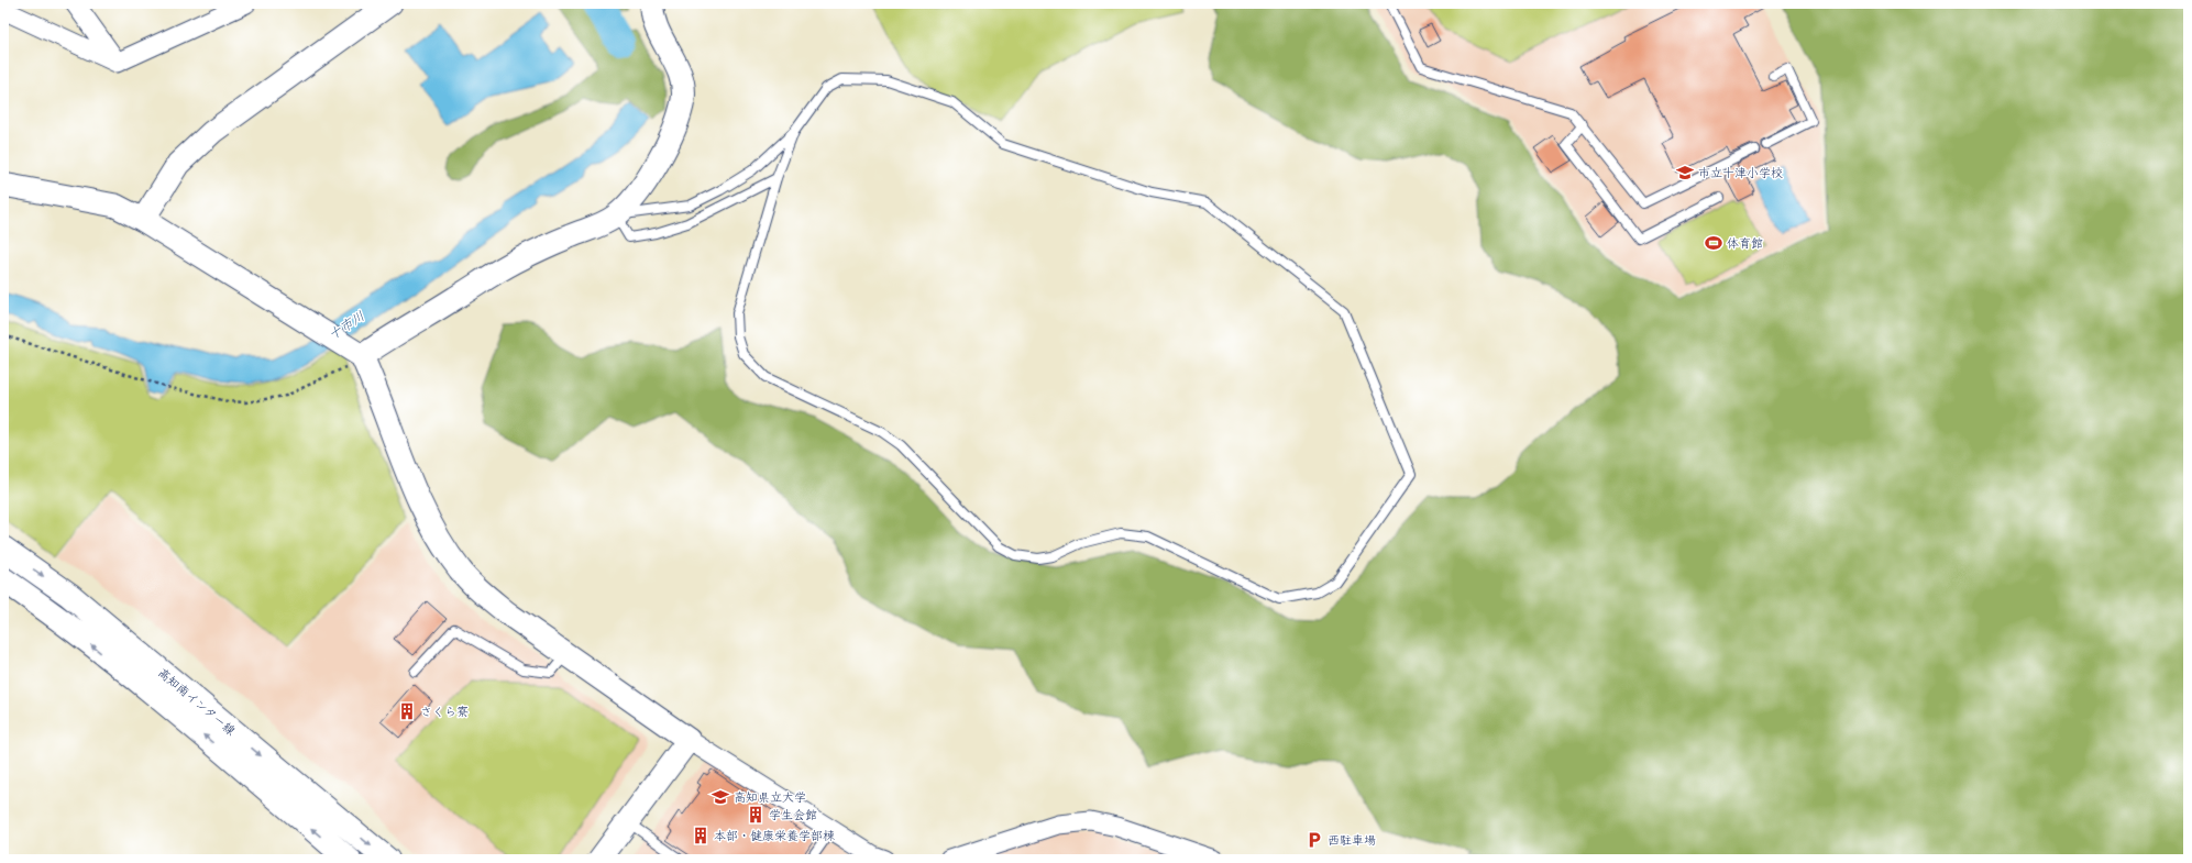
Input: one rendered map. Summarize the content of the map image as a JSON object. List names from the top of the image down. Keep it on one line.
{"streets":{"main road":["高知南インター線"]},"water":["十市川"],"places":{"school or university":["市立十津小学校","高知県立大学"],"sports":["体育館"],"building":["さくら寮","学生会館","本部・健康栄養学部棟"],"parking":["西駐車場"]}}
